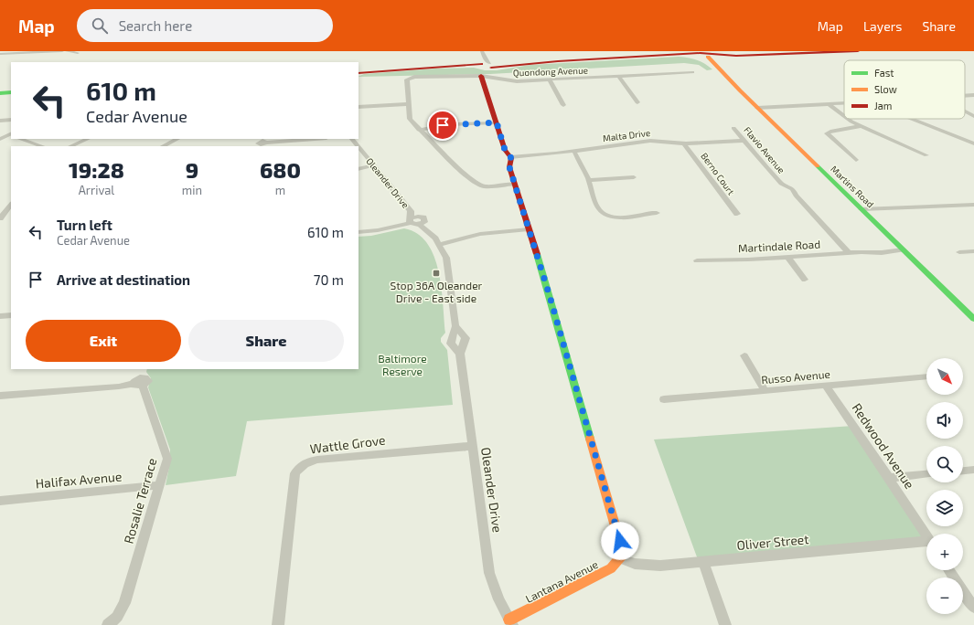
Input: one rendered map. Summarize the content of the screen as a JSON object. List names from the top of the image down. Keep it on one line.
{"streets":{"street":["Quondong Avenue","Malta Drive","Flavio Avenue","Berno Court","Oleander Drive","Martins Road","Martindale Road","Russo Avenue","Wattle Grove","Redwood Avenue","Halifax Avenue","Rosalie Terrace","Oliver Street","Lantana Avenue"]},"crossings":[["Malta Drive","Flavio Avenue"],["Malta Drive","Berno Court"],["Flavio Avenue","Martindale Road"],["Oleander Drive","Wattle Grove"],["Oleander Drive","Lantana Avenue"],["Martins Road","Martindale Road"],["Russo Avenue","Redwood Avenue"],["Halifax Avenue","Rosalie Terrace"],["Oliver Street","Lantana Avenue"]],"parks":["Baltimore Reserve"],"places":{"transit":["Stop 36A Oleander Drive - East side"]},"legend":["Fast","Slow","Jam"],"north":"bottom right","page":{"header":"Map","search":"Search here","nav":["Map","Layers","Share"],"turn":["610 m","Cedar Avenue"],"eta":["19:28","Arrival","9","min","680","m"],"list":[{"name":"Turn left","note":"Cedar Avenue","value":"610 m"},{"name":"Arrive at destination","value":"70 m"}],"buttons":["Exit","Share"],"map_buttons":["+","−"]}}
